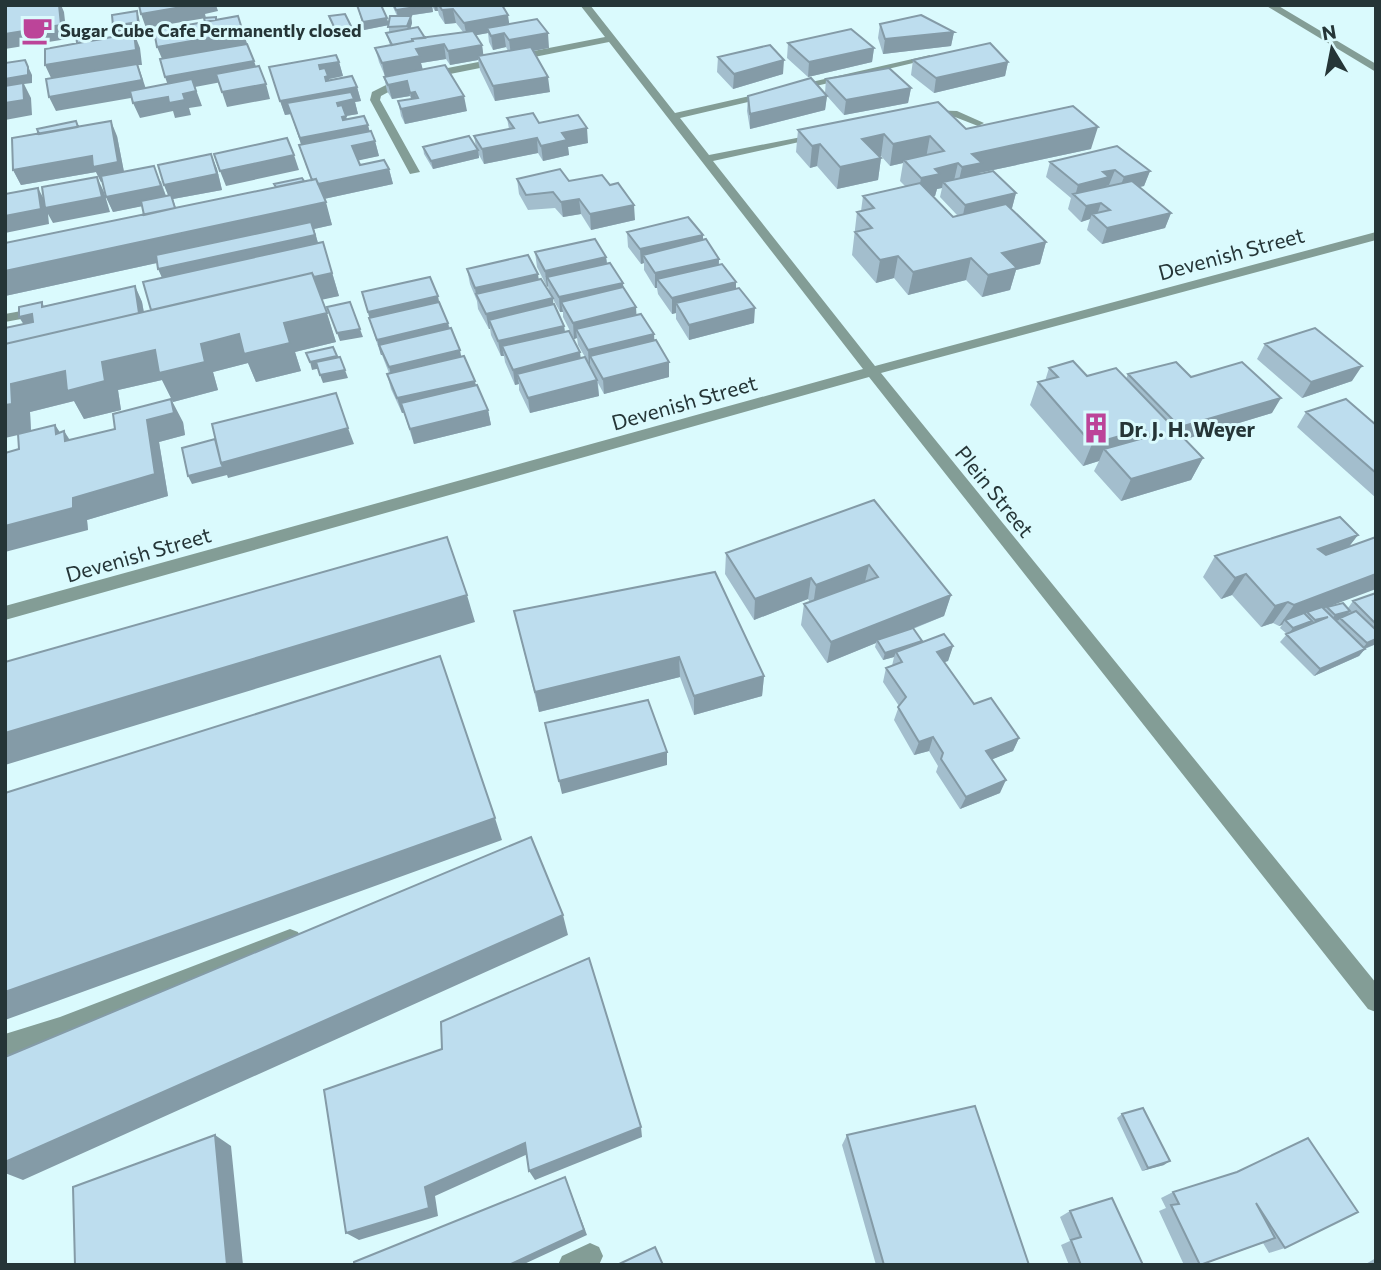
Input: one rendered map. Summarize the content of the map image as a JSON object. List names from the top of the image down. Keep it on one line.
{"streets":{"street":["Devenish Street","Plein Street"]},"crossings":[["Devenish Street","Plein Street"]],"places":{"cafe":["Sugar Cube Cafe Permanently closed"],"building":["Dr. J. H. Weyer"]},"north":"top"}
